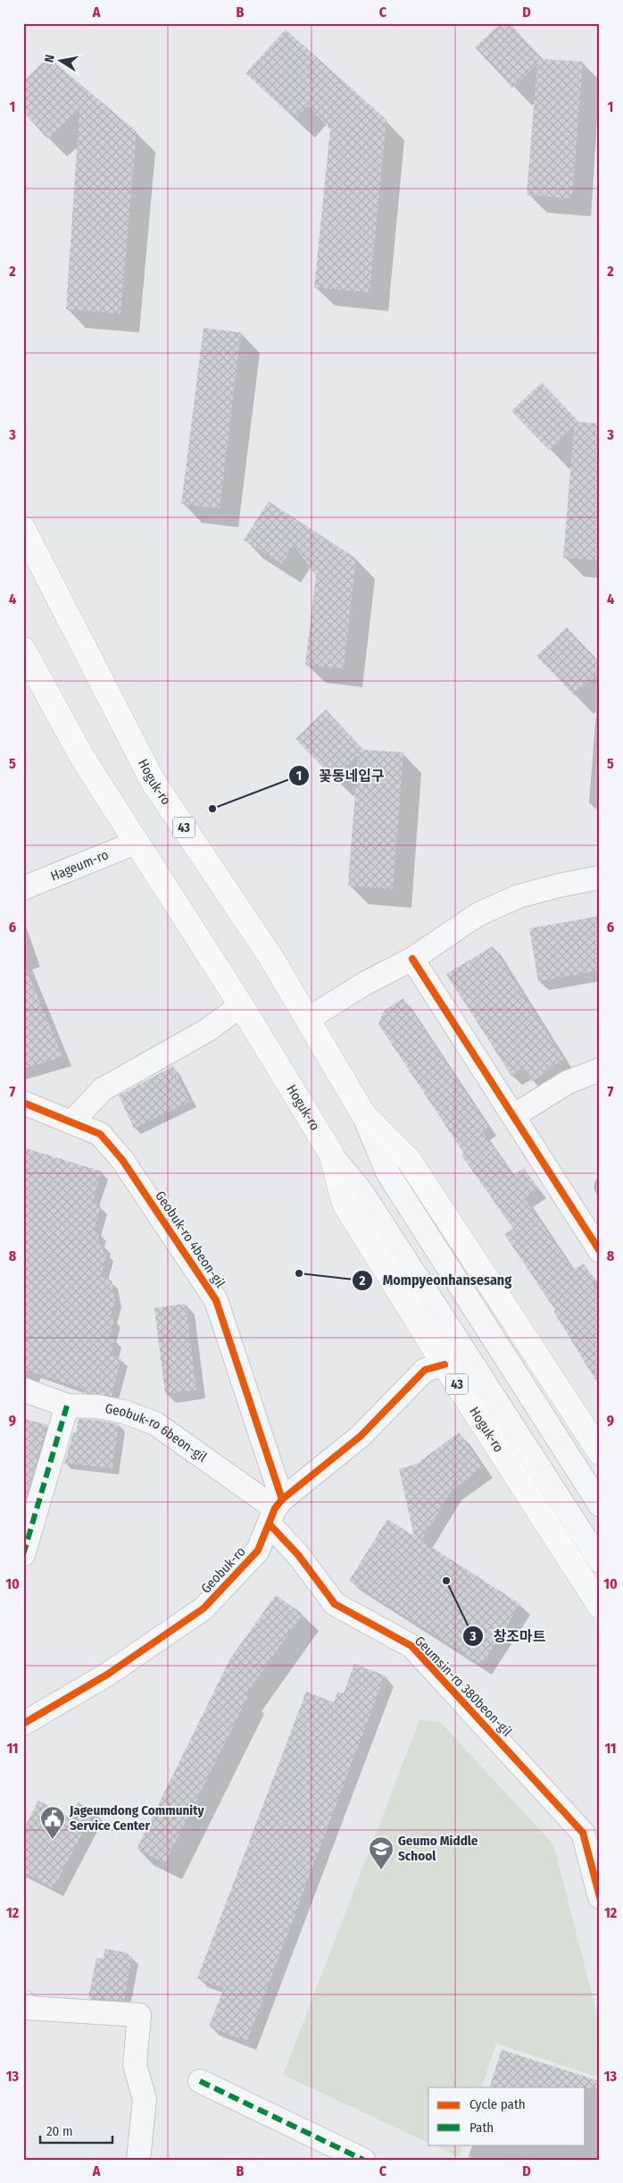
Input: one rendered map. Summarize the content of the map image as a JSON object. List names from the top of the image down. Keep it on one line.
{"streets":{"main road":["Hoguk-ro","43"],"street":["Hageum-ro","Geobuk-ro 4beon-gil","Geobuk-ro 6beon-gil","Geobuk-ro","Geumsin-ro 380beon-gil"]},"crossings":[["Hoguk-ro","Hageum-ro"],["Hoguk-ro","Geobuk-ro"],["Geobuk-ro 4beon-gil","Geobuk-ro 6beon-gil"],["Geobuk-ro 4beon-gil","Geobuk-ro"],["Geobuk-ro 4beon-gil","Geumsin-ro 380beon-gil"],["Geobuk-ro 6beon-gil","Geobuk-ro"],["Geobuk-ro 6beon-gil","Geumsin-ro 380beon-gil"],["Geobuk-ro","Geumsin-ro 380beon-gil"]],"places":{"other":["꽃동네입구","Mompyeonhansesang","창조마트"],"public building":["Jageumdong Community Service Center"],"school or university":["Geumo Middle School"]},"legend":["Cycle path","Path"],"scale_bar":"20 m","north":"left","grid":{"columns":["A","B","C","D"],"rows":["1","2","3","4","5","6","7","8","9","10","11","12","13"]}}
